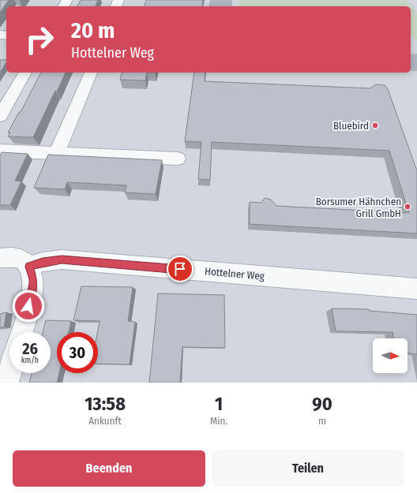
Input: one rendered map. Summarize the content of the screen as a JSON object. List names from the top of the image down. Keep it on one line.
{"streets":{"street":["Hottelner Weg"]},"places":["Bluebird","Borsumer Hähnchen Grill GmbH"],"north":"right","page":{"turn":["20 m","Hottelner Weg"],"speed":"26 km/h","limit":"30","eta":["13:58","Ankunft","1","Min.","90","m"],"buttons":["Beenden","Teilen"]}}
